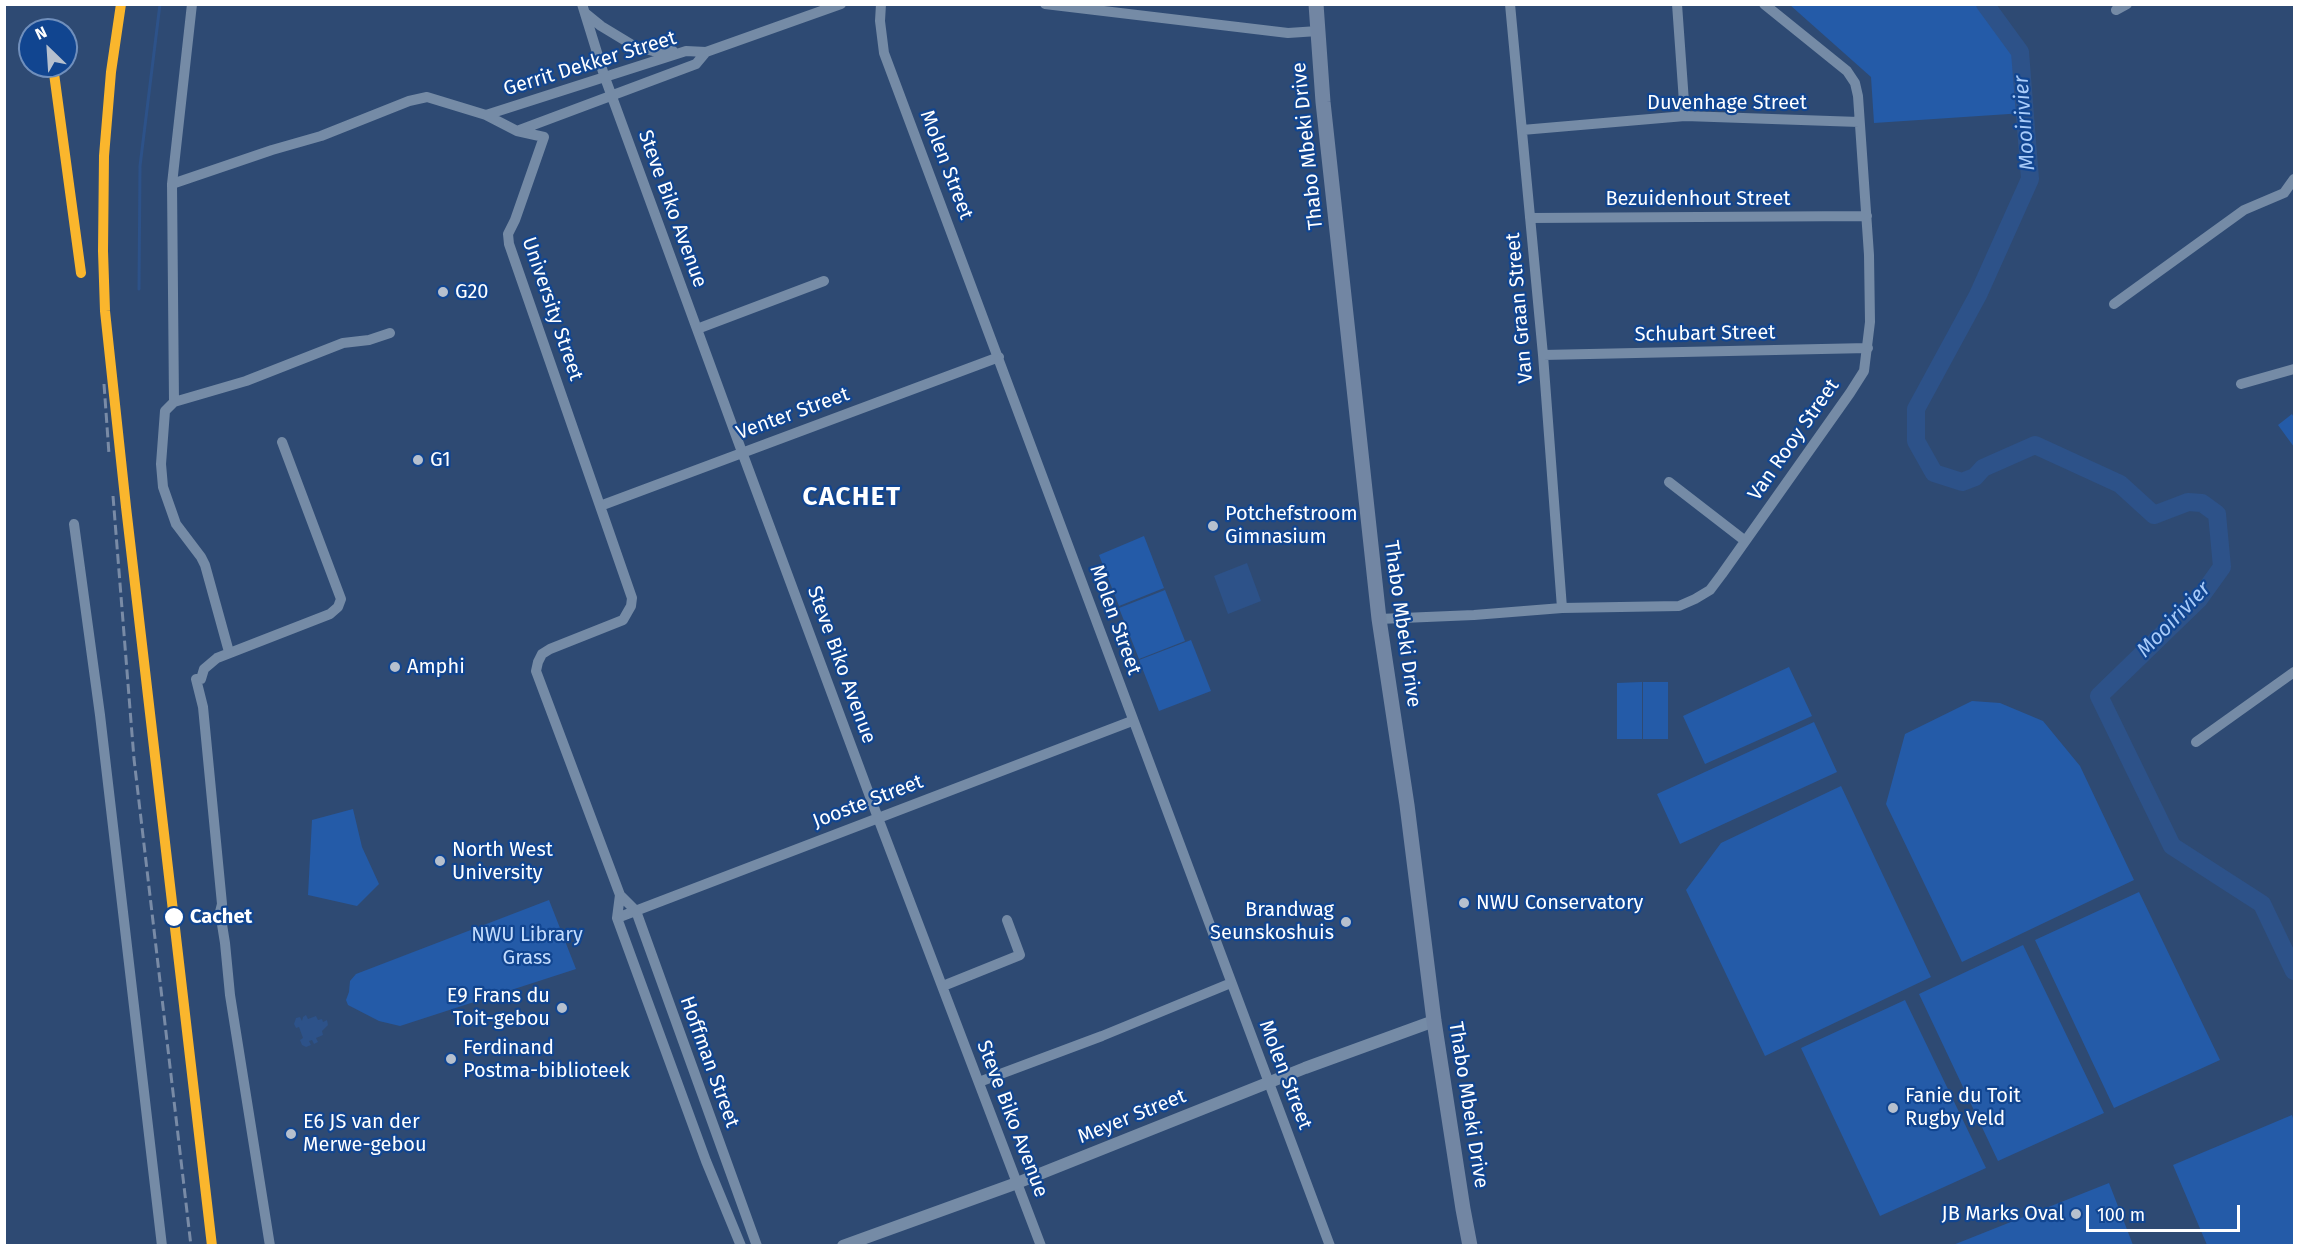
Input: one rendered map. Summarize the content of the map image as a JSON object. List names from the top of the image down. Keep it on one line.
{"streets":{"main road":["Thabo Mbeki Drive"],"street":["Gerrit Dekker Street","Duvenhage Street","Molen Street","Bezuidenhout Street","Steve Biko Avenue","Van Graan Street","University Street","Schubart Street","Venter Street","Van Rooy Street","Jooste Street","Hoffman Street","Meyer Street"]},"crossings":[["Gerrit Dekker Street","Steve Biko Avenue"],["Gerrit Dekker Street","University Street"],["Duvenhage Street","Van Graan Street"],["Duvenhage Street","Van Rooy Street"],["Thabo Mbeki Drive","Van Rooy Street"],["Thabo Mbeki Drive","Meyer Street"],["Molen Street","Venter Street"],["Molen Street","Jooste Street"],["Molen Street","Meyer Street"],["Bezuidenhout Street","Van Graan Street"],["Bezuidenhout Street","Van Rooy Street"],["Steve Biko Avenue","Venter Street"],["Steve Biko Avenue","Jooste Street"],["Steve Biko Avenue","Meyer Street"],["Van Graan Street","Schubart Street"],["Van Graan Street","Van Rooy Street"],["University Street","Venter Street"],["University Street","Hoffman Street"],["Schubart Street","Van Rooy Street"],["Jooste Street","Hoffman Street"]],"districts":["CACHET"],"water":["Mooirivier"],"parks":["NWU Library Grass"],"places":["G20","G1","Potchefstroom Gimnasium","Amphi","North West University","NWU Conservatory","Cachet","Brandwag Seunskoshuis","E9 Frans du Toit-gebou","Ferdinand Postma-biblioteek","Fanie du Toit Rugby Veld","E6 JS van der Merwe-gebou","JB Marks Oval"],"scale_bar":"100 m","north":"top left"}
